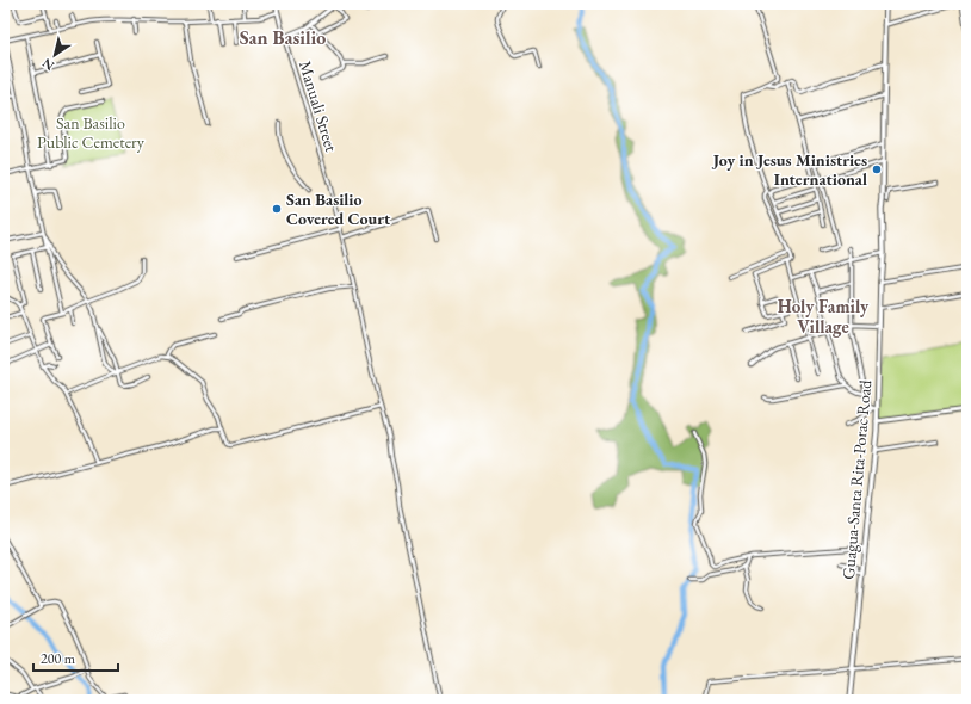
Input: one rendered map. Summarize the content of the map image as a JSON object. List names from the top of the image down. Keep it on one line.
{"streets":{"main road":["Guagua-Santa Rita-Porac Road"],"street":["Manuali Street"]},"districts":["San Basilio","Holy Family Village"],"parks":["San Basilio Public Cemetery"],"places":["Joy in Jesus Ministries International","San Basilio Covered Court"],"scale_bar":"200 m","north":"bottom left"}
